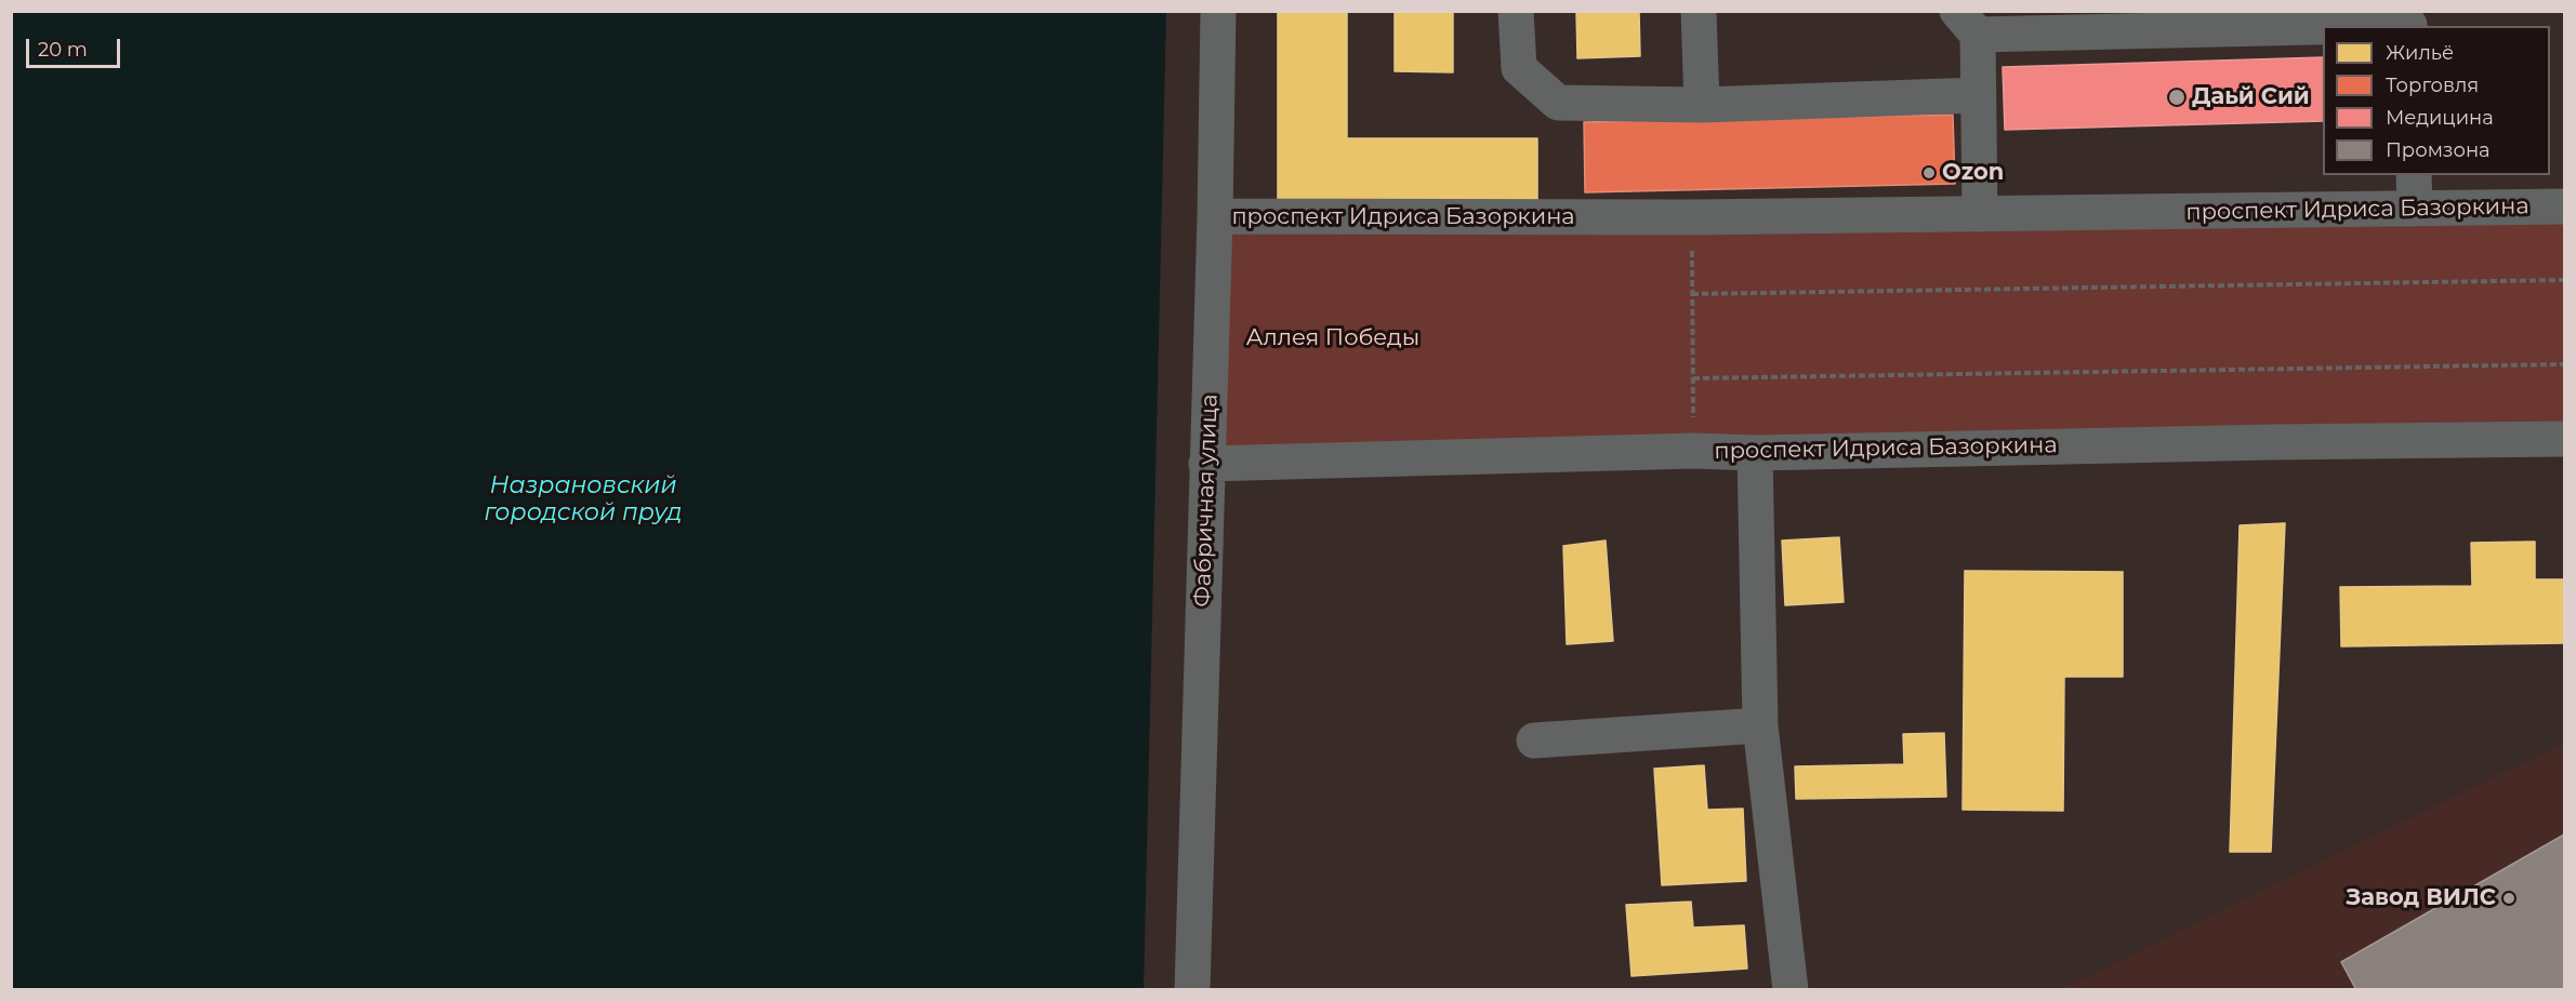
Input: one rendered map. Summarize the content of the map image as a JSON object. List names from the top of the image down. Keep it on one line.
{"streets":{"street":["проспект Идриса Базоркина","Фабричная улица"]},"crossings":[["проспект Идриса Базоркина","Фабричная улица"]],"water":["Назрановский городской пруд"],"parks":["Аллея Победы"],"places":["Даьй Сий","Ozon","Завод ВИЛС"],"legend":["Жильё","Торговля","Медицина","Промзона"],"scale_bar":"20 m"}
